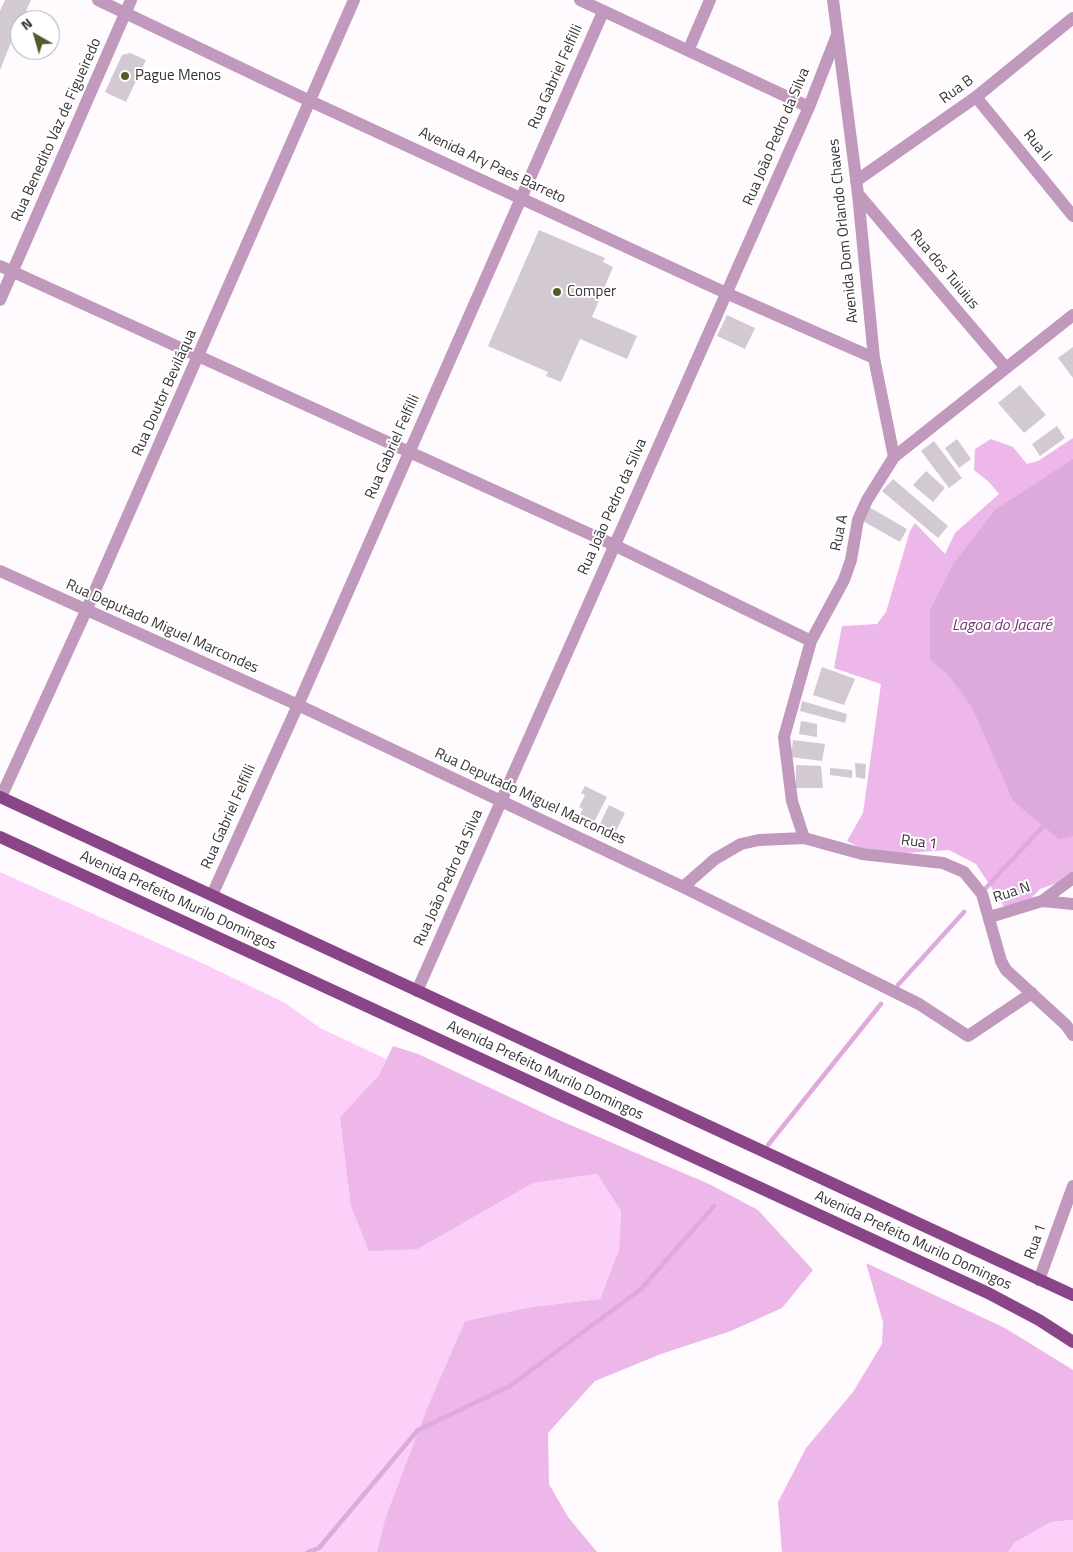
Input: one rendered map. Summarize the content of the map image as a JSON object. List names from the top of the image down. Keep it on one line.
{"streets":{"main road":["Avenida Prefeito Murilo Domingos"],"street":["Rua Gabriel Felfilli","Rua B","Rua Benedito Vaz de Figueiredo","Rua João Pedro da Silva","Rua II","Avenida Ary Paes Barreto","Avenida Dom Orlando Chaves","Rua dos Tuiuius","Rua Doutor Beviláqua","Rua A","Rua Deputado Miguel Marcondes","Rua 1","Rua N"]},"crossings":[["Rua Gabriel Felfilli","Avenida Ary Paes Barreto"],["Rua Gabriel Felfilli","Rua Deputado Miguel Marcondes"],["Rua Gabriel Felfilli","Avenida Prefeito Murilo Domingos"],["Rua B","Rua II"],["Rua B","Avenida Dom Orlando Chaves"],["Rua Benedito Vaz de Figueiredo","Avenida Ary Paes Barreto"],["Rua João Pedro da Silva","Avenida Ary Paes Barreto"],["Rua João Pedro da Silva","Avenida Dom Orlando Chaves"],["Rua João Pedro da Silva","Rua Deputado Miguel Marcondes"],["Rua João Pedro da Silva","Avenida Prefeito Murilo Domingos"],["Avenida Ary Paes Barreto","Avenida Dom Orlando Chaves"],["Avenida Ary Paes Barreto","Rua Doutor Beviláqua"],["Avenida Dom Orlando Chaves","Rua dos Tuiuius"],["Avenida Dom Orlando Chaves","Rua A"],["Rua dos Tuiuius","Rua A"],["Rua Doutor Beviláqua","Rua Deputado Miguel Marcondes"],["Rua Doutor Beviláqua","Avenida Prefeito Murilo Domingos"],["Rua A","Rua 1"],["Rua Deputado Miguel Marcondes","Rua 1"],["Rua 1","Rua N"],["Rua 1","Avenida Prefeito Murilo Domingos"]],"water":["Lagoa do Jacaré"],"places":["Pague Menos","Comper"],"north":"top left"}
